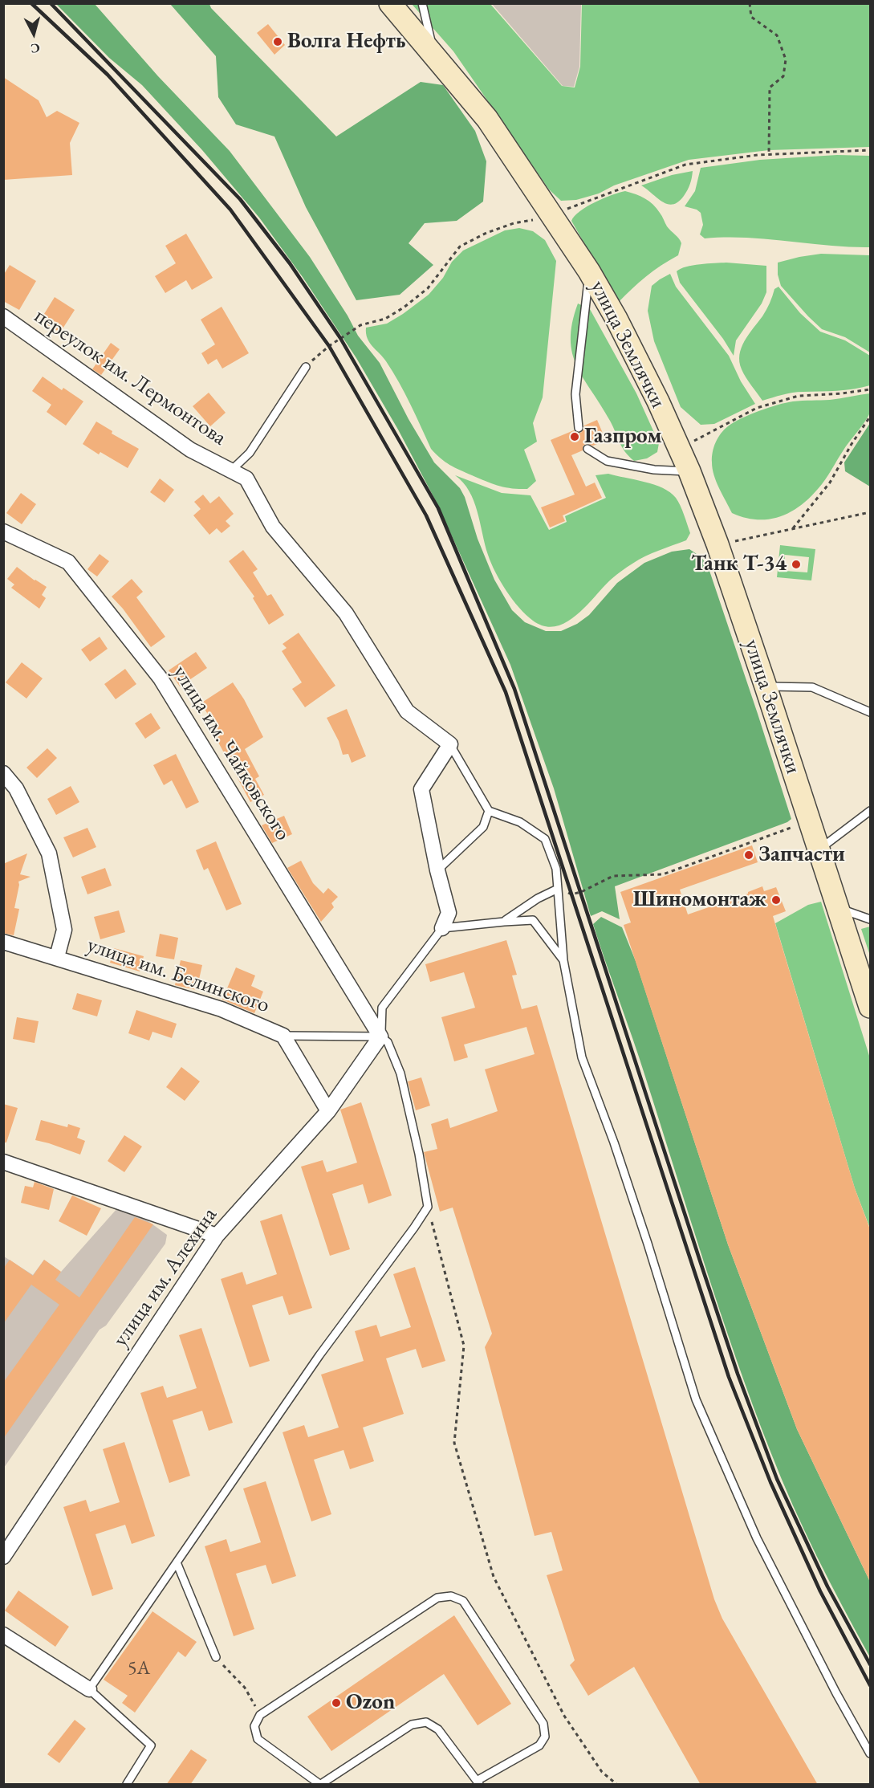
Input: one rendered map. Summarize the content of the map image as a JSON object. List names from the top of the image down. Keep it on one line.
{"streets":{"main road":["улица Землячки"],"street":["переулок им. Лермонтова","улица им. Чайковского","улица им. Белинского","улица им. Алехина"]},"crossings":[["улица им. Чайковского","улица им. Алехина"],["улица им. Белинского","улица им. Алехина"]],"places":["Волга Нефть","Газпром","Танк Т-34","Запчасти","Шиномонтаж","Ozon"],"house_numbers":["5А"],"north":"bottom"}
